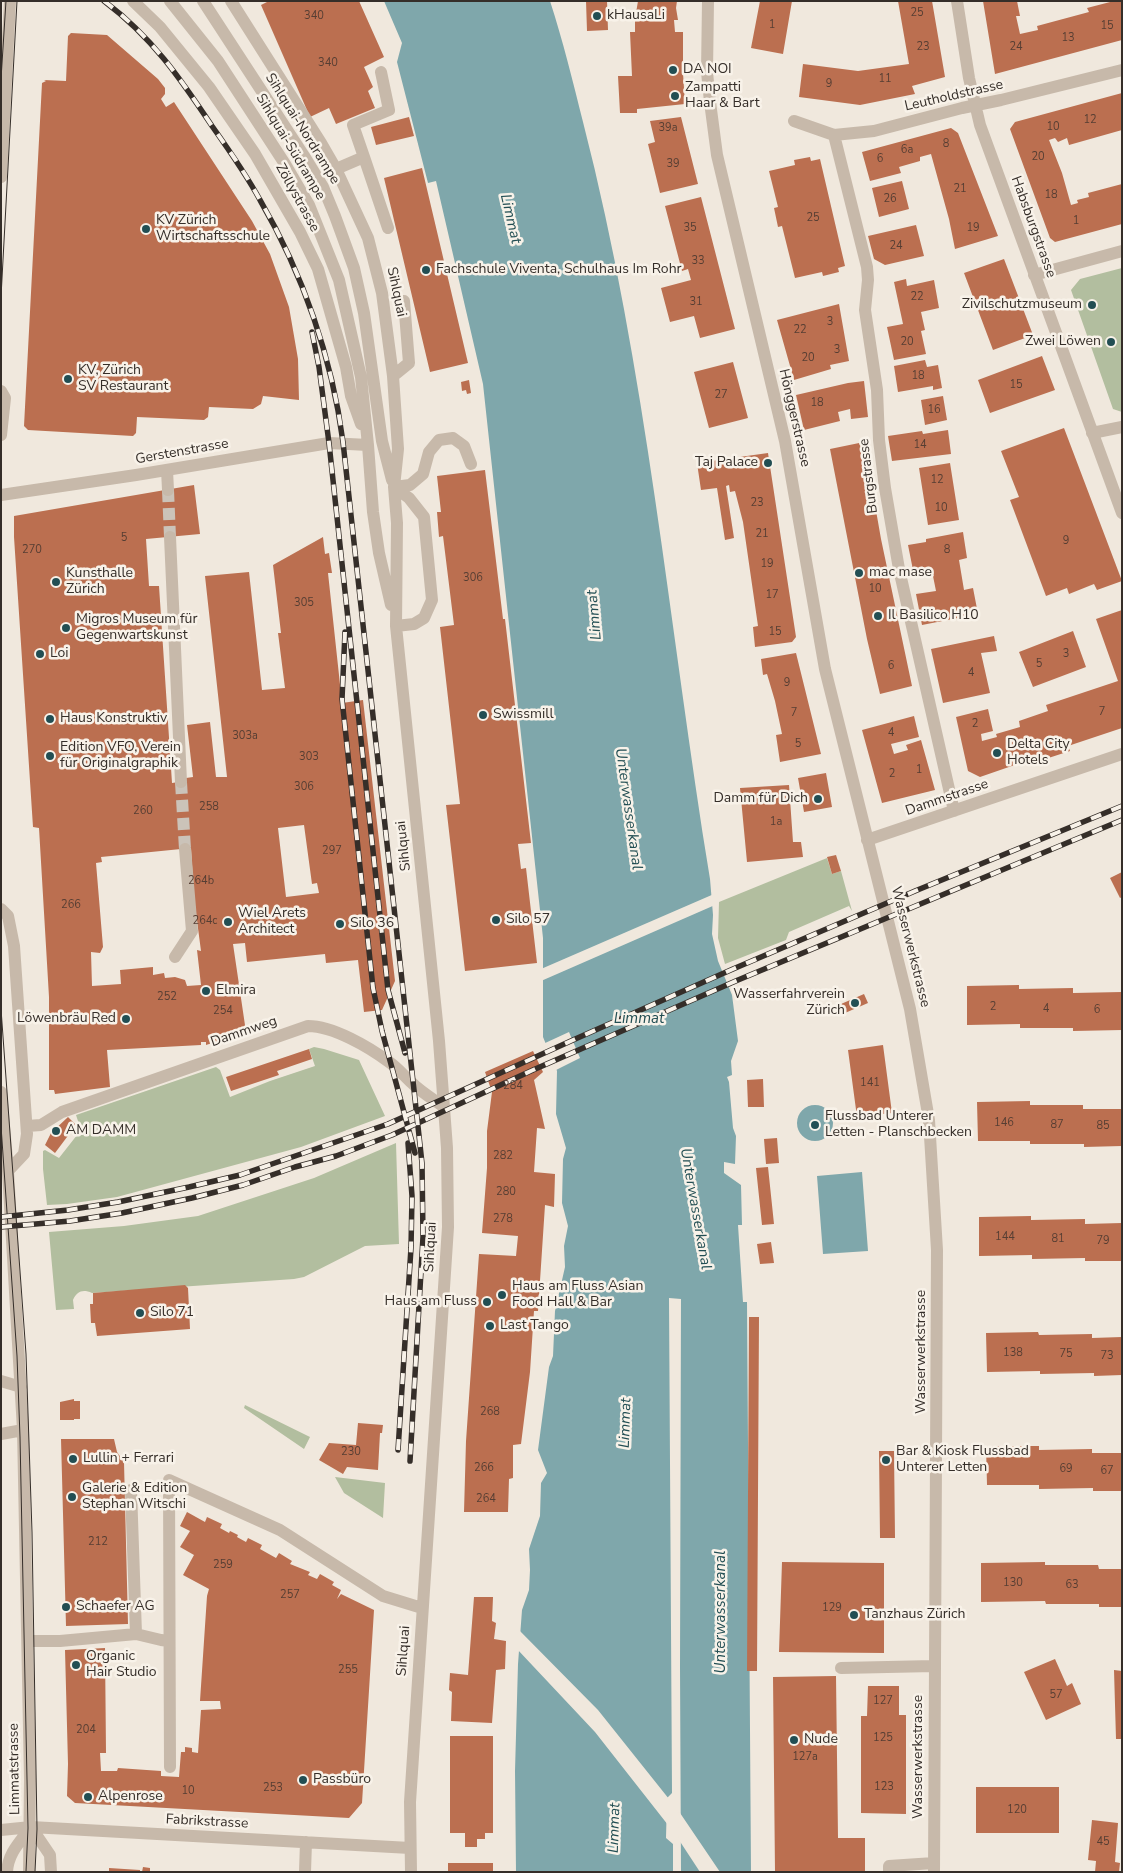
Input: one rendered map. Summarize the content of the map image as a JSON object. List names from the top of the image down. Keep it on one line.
{"streets":{"street":["Leutholdstrasse","Sihlquai-Nordrampe","Sihlquai-Südrampe","Zöllystrasse","Habsburgstrasse","Sihlquai","Hönggerstrasse","Gerstenstrasse","Burgstrasse","Dammstrasse","Wasserwerkstrasse","Dammweg","Limmatstrasse","Fabrikstrasse"]},"crossings":[["Leutholdstrasse","Habsburgstrasse"],["Leutholdstrasse","Burgstrasse"],["Sihlquai-Nordrampe","Sihlquai"],["Sihlquai-Südrampe","Zöllystrasse"],["Sihlquai-Südrampe","Sihlquai"],["Sihlquai-Südrampe","Gerstenstrasse"],["Zöllystrasse","Sihlquai"],["Zöllystrasse","Gerstenstrasse"],["Sihlquai","Gerstenstrasse"],["Sihlquai","Dammweg"],["Sihlquai","Fabrikstrasse"],["Hönggerstrasse","Dammstrasse"],["Hönggerstrasse","Wasserwerkstrasse"],["Burgstrasse","Dammstrasse"],["Dammstrasse","Wasserwerkstrasse"],["Limmatstrasse","Fabrikstrasse"]],"water":["Limmat","Unterwasserkanal"],"places":["kHausaLi","DA NOI","Zampatti Haar & Bart","KV Zürich Wirtschaftsschule","Fachschule Viventa, Schulhaus Im Rohr","Zivilschutzmuseum","Zwei Löwen","KV, Zürich SV Restaurant","Taj Palace","mac mase","Kunsthalle Zürich","Il Basilico H10","Migros Museum für Gegenwartskunst","Loi","Swissmill","Haus Konstruktiv","Delta City Hotels","Edition VFO, Verein für Originalgraphik","Damm für Dich","Silo 57","Wiel Arets Architect","Silo 36","Elmira","Wasserfahrverein Zürich","Löwenbräu Red","Flussbad Unterer Letten - Planschbecken","AM DAMM","Haus am Fluss Asian Food Hall & Bar","Haus am Fluss","Silo 71","Last Tango","Lullin + Ferrari","Bar & Kiosk Flussbad Unterer Letten","Galerie & Edition Stephan Witschi","Schaefer AG","Tanzhaus Zürich","Organic Hair Studio","Nude","Passbüro","Alpenrose"],"house_numbers":["25","340","1","15","13","23","24","340","11","9","12","10","39a","8","6a","20","6","39","21","18","26","25","1","35","19","24","33","22","31","3","22","20","3","20","18","15","27","18","16","14","12","23","10","21","5","9","270","8","19","306","10","17","305","15","3","5","6","4","9","7","7","2","4","303a","5","303","1","2","306","258","260","1a","297","264b","266","264c","252","2","4","6","254","141","284","146","87","85","282","280","278","144","81","79","138","75","73","268","230","266","69","67","264","212","259","130","63","257","129","255","57","127","204","125","127a","123","253","10","120","45"]}
